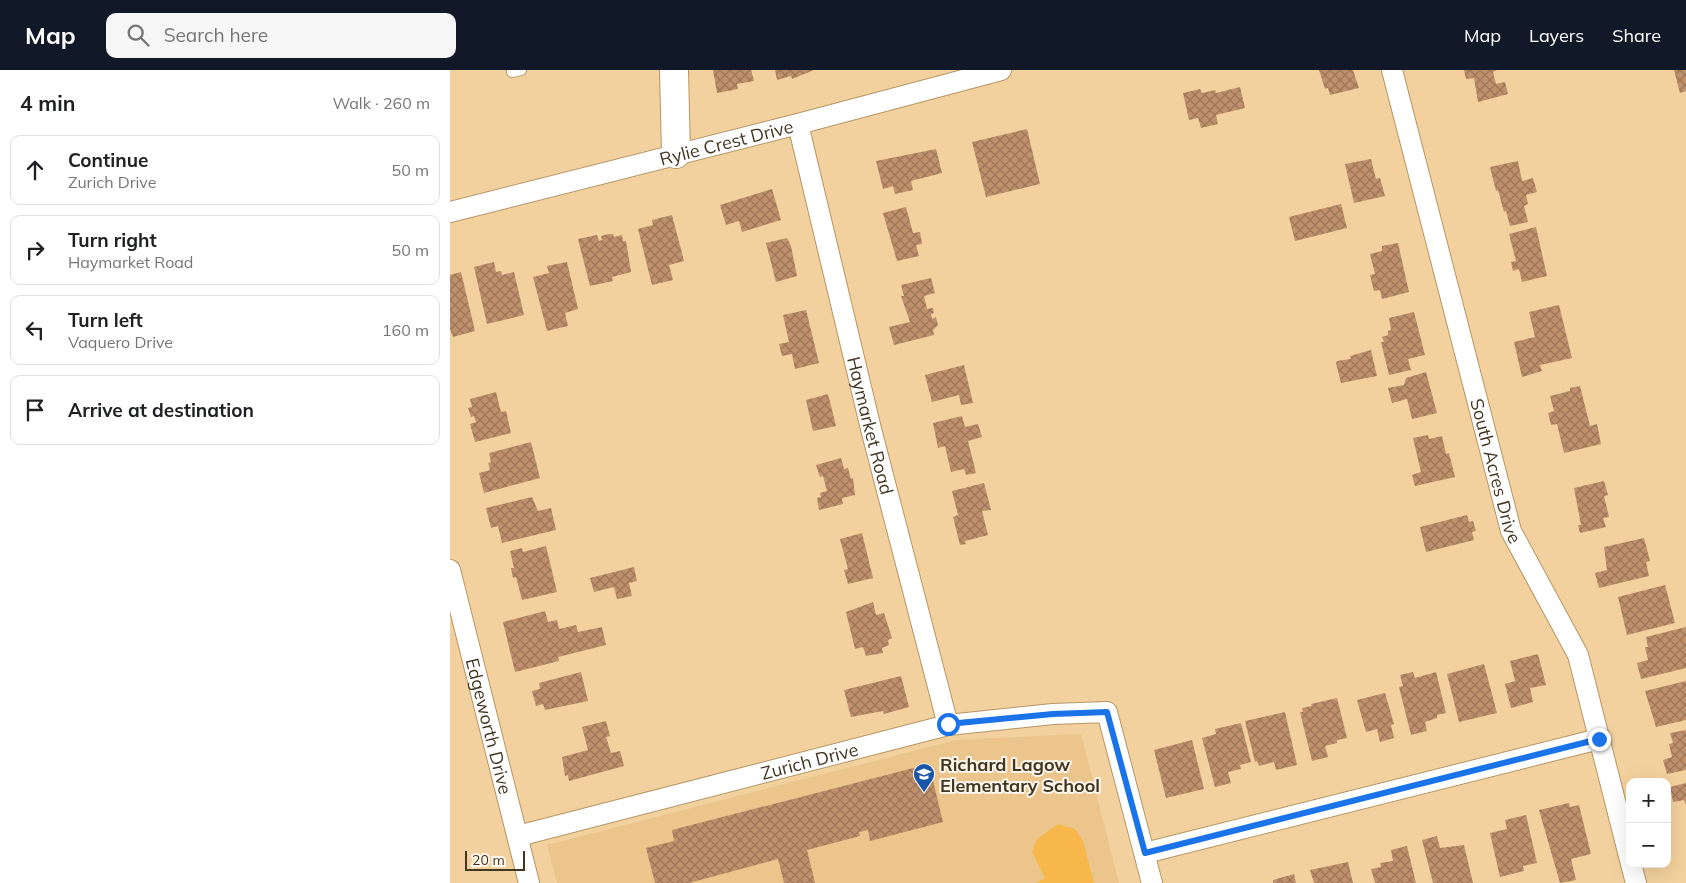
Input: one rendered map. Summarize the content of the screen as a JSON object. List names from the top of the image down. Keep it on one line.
{"streets":{"street":["Rylie Crest Drive","Haymarket Road","South Acres Drive","Edgeworth Drive","Zurich Drive"]},"crossings":[["Rylie Crest Drive","Haymarket Road"],["Haymarket Road","Zurich Drive"],["Edgeworth Drive","Zurich Drive"]],"places":{"school or university":["Richard Lagow Elementary School"]},"scale_bar":"20 m","page":{"header":"Map","search":"Search here","nav":["Map","Layers","Share"],"heading":["4 min","Walk · 260 m"],"list":[["Continue","Zurich Drive","50 m"],["Turn right","Haymarket Road","50 m"],["Turn left","Vaquero Drive","160 m"],"Arrive at destination"],"map_buttons":["+","−"],"scale":"20 m"}}
